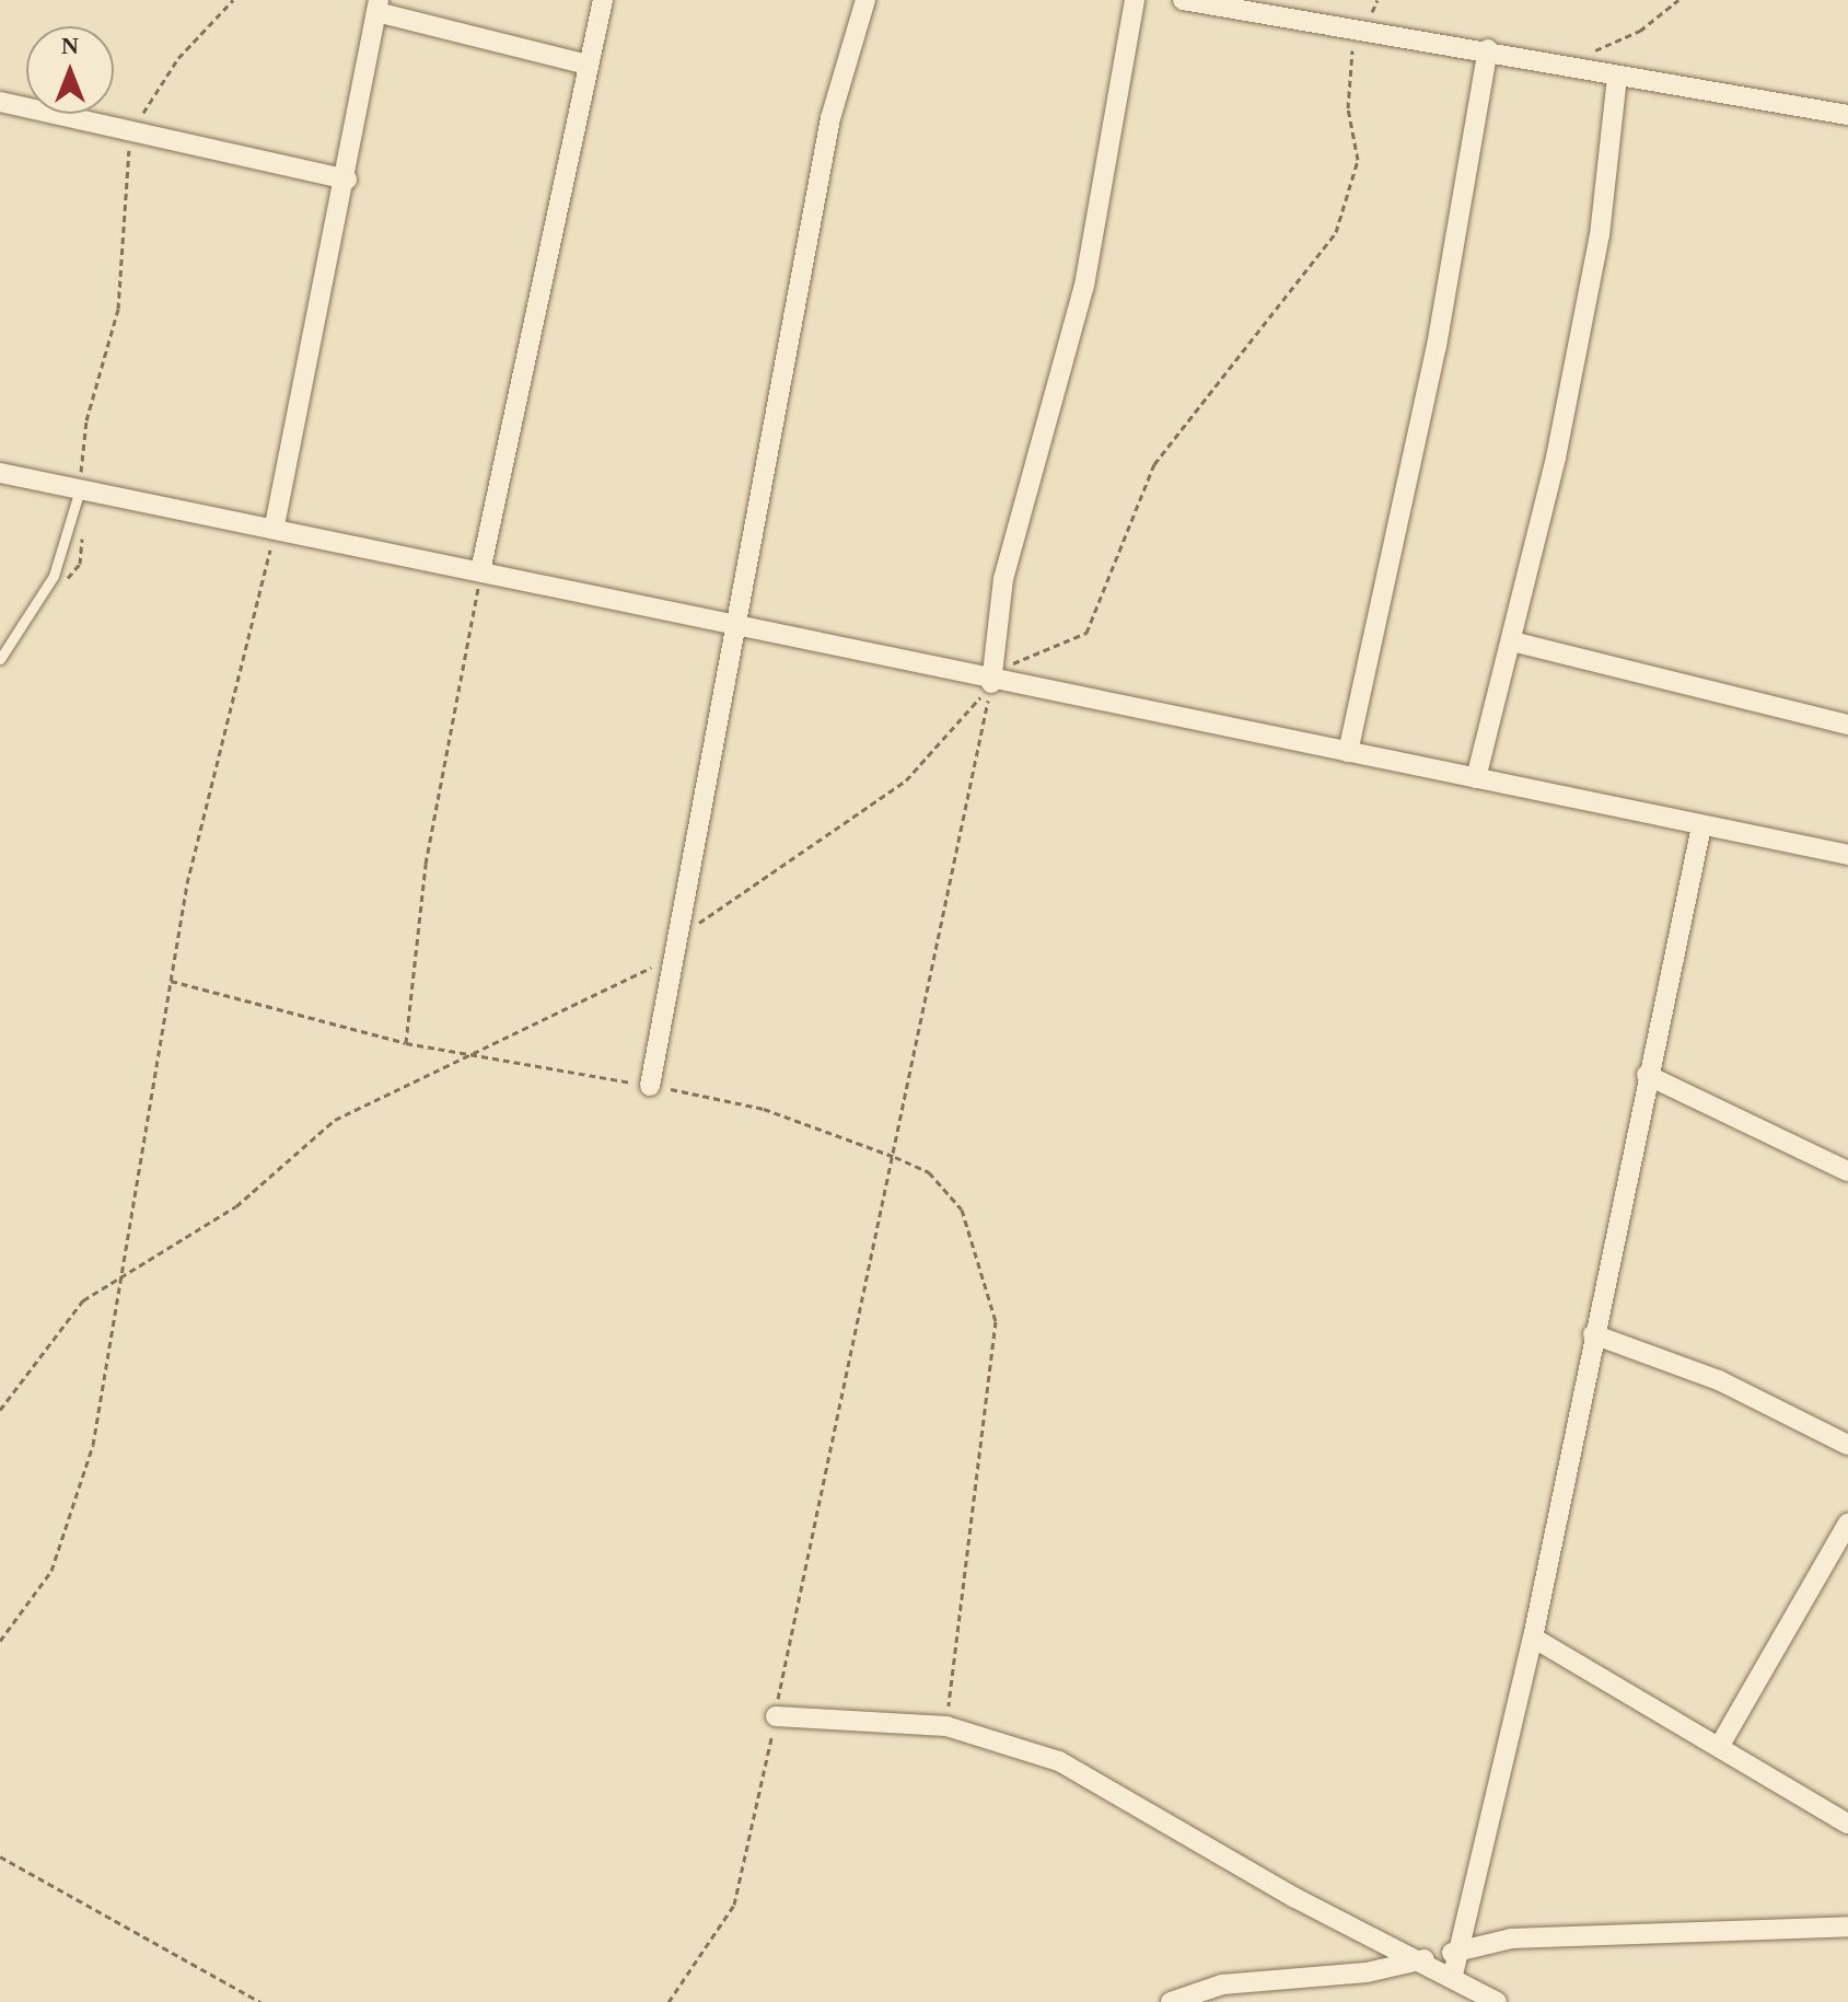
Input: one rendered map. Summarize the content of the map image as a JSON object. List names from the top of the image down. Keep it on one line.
{"north":"top"}
